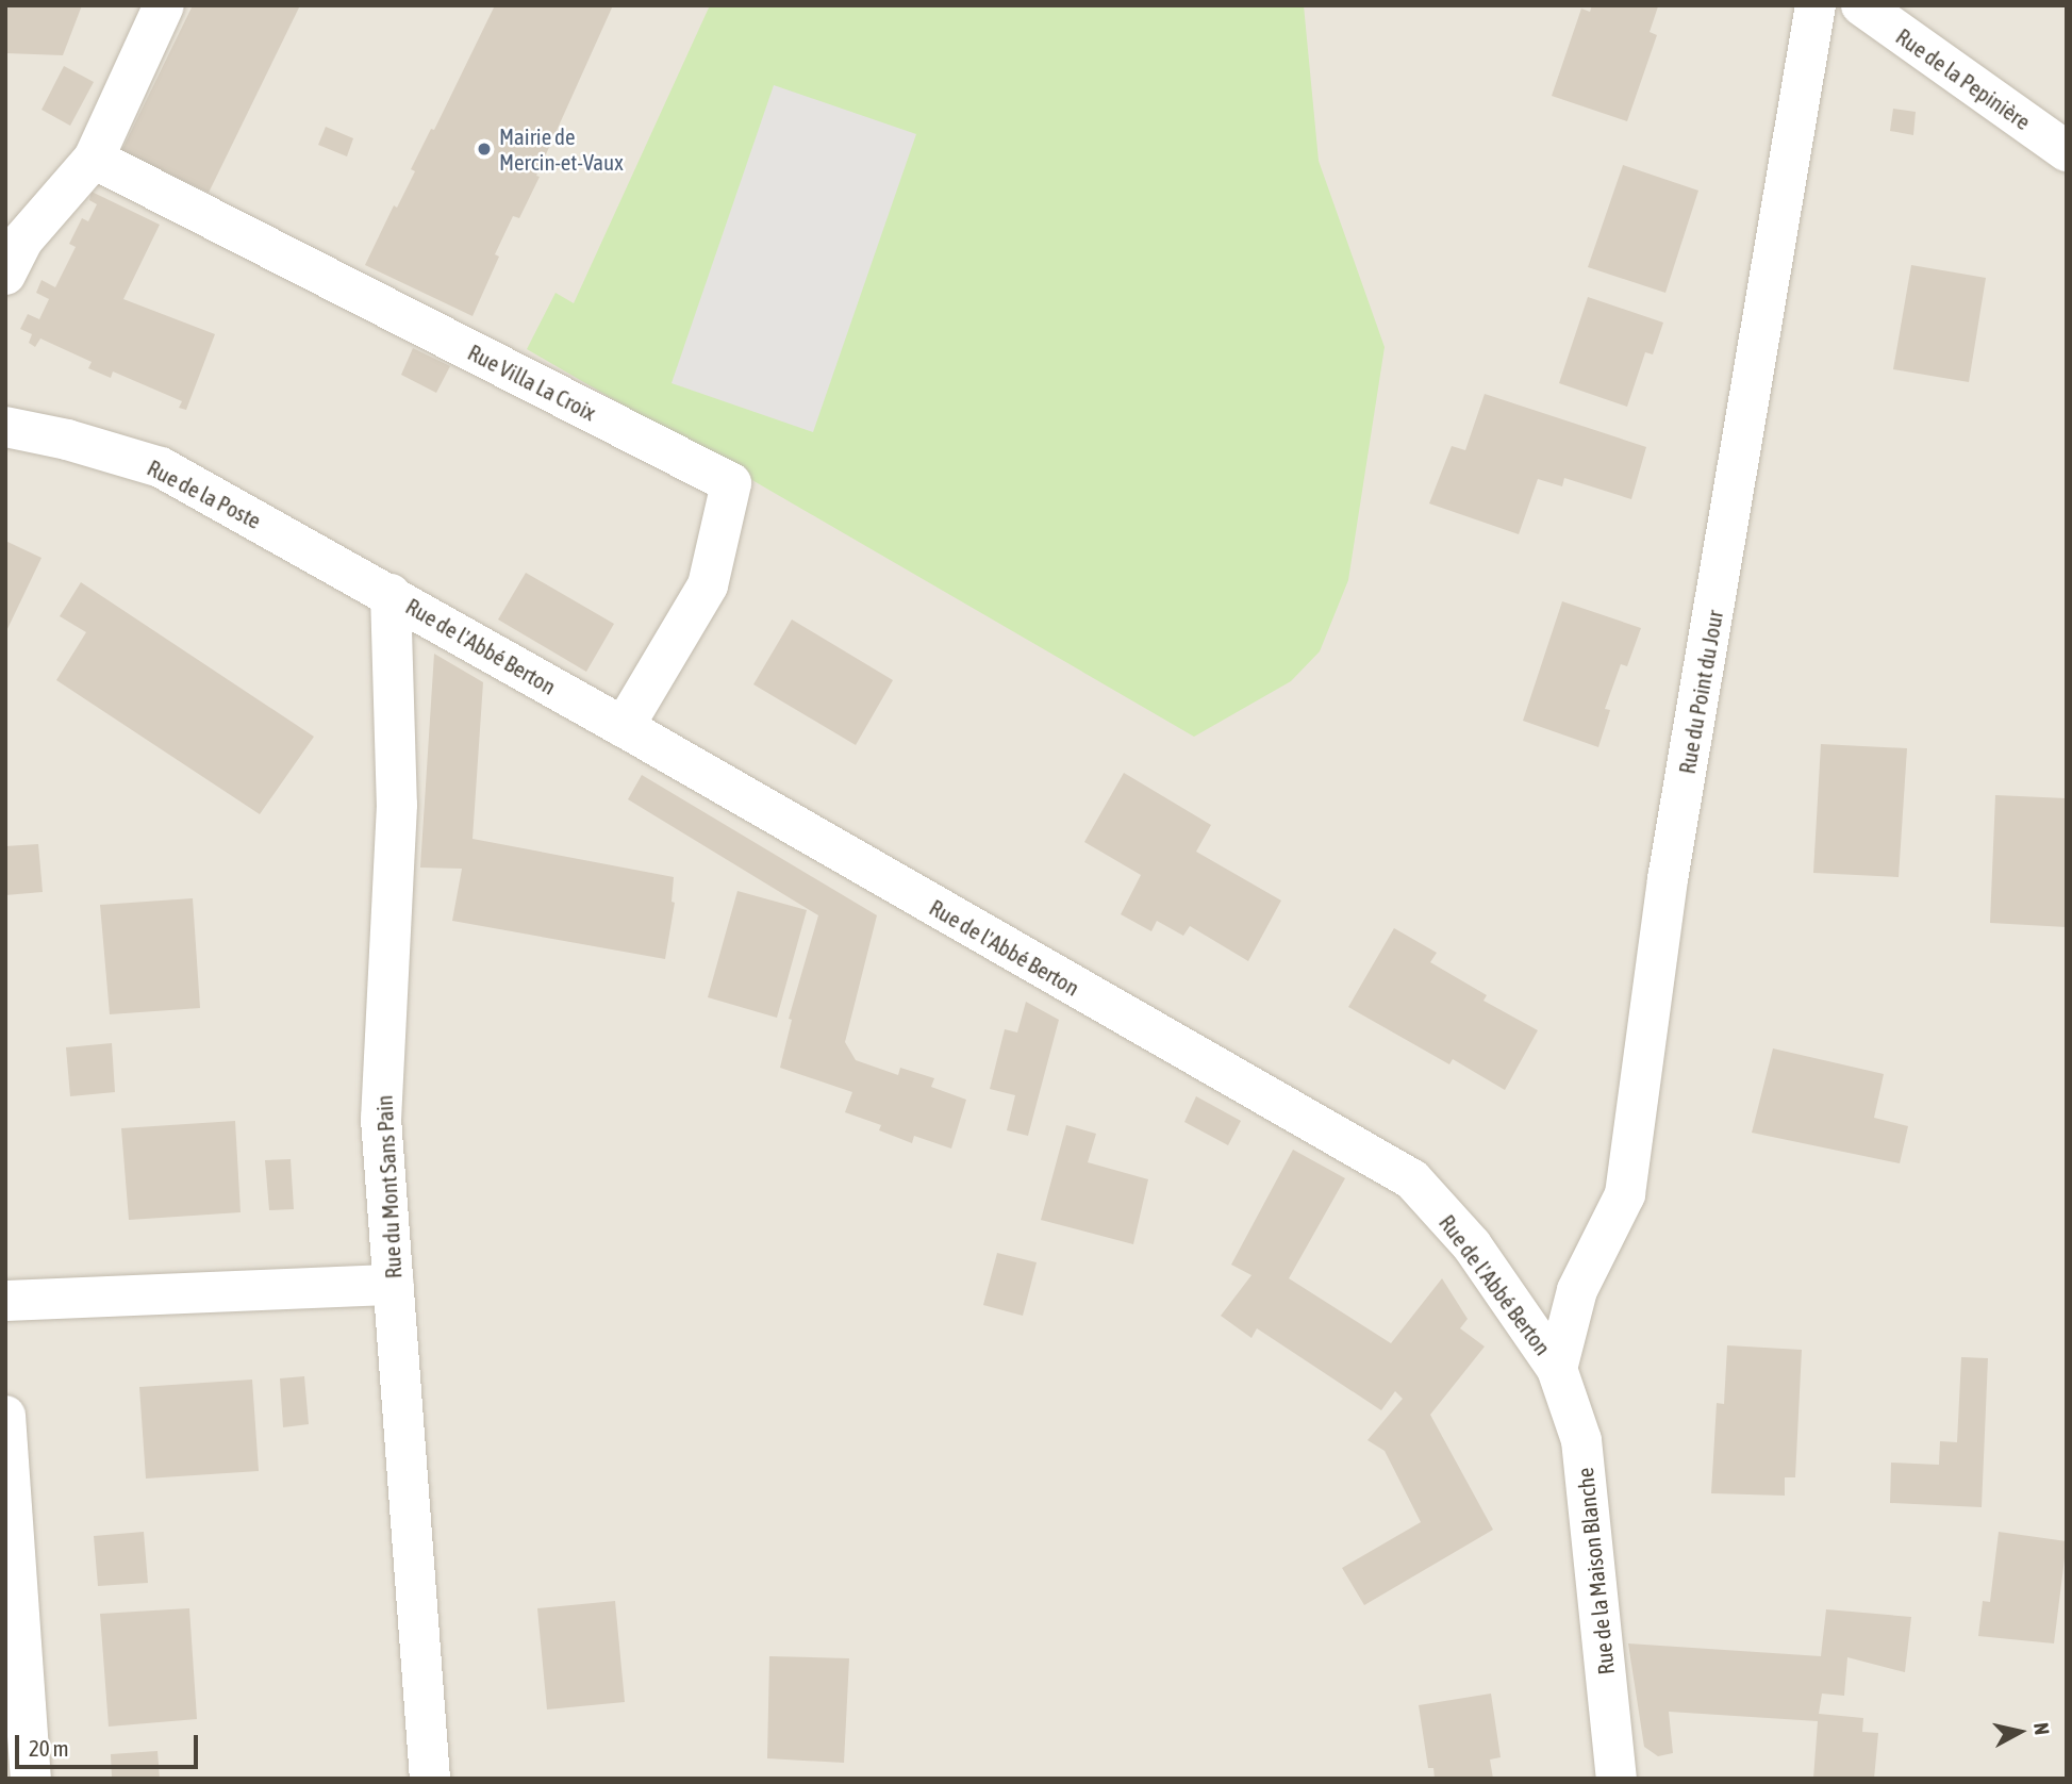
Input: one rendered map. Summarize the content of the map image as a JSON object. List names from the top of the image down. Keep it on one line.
{"streets":{"street":["Rue de la Pepinière","Rue Villa La Croix","Rue de la Poste","Rue de l'Abbé Berton","Rue du Point du Jour","Rue du Mont Sans Pain","Rue de la Maison Blanche"]},"crossings":[["Rue Villa La Croix","Rue de l'Abbé Berton"],["Rue de la Poste","Rue de l'Abbé Berton"],["Rue de la Poste","Rue du Mont Sans Pain"],["Rue de l'Abbé Berton","Rue du Point du Jour"],["Rue de l'Abbé Berton","Rue du Mont Sans Pain"],["Rue de l'Abbé Berton","Rue de la Maison Blanche"],["Rue du Point du Jour","Rue de la Maison Blanche"]],"places":["Mairie de Mercin-et-Vaux"],"scale_bar":"20 m","north":"right"}
